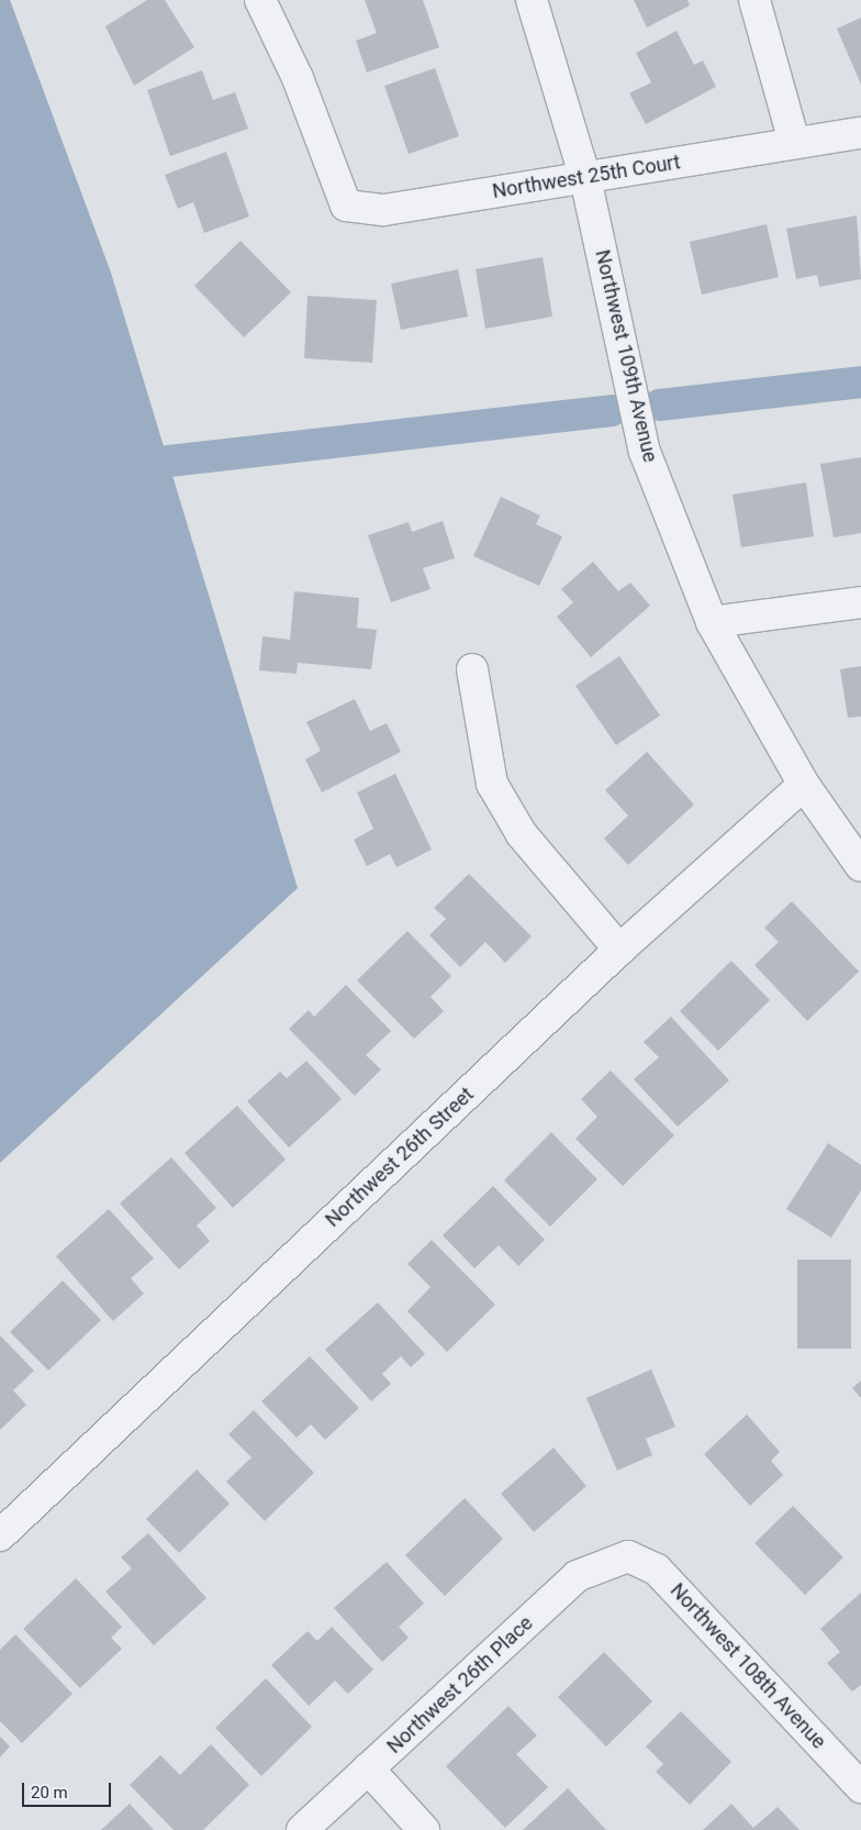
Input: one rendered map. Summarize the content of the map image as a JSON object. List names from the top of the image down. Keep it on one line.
{"streets":{"street":["Northwest 25th Court","Northwest 109th Avenue","Northwest 26th Street","Northwest 108th Avenue","Northwest 26th Place"]},"crossings":[["Northwest 25th Court","Northwest 109th Avenue"],["Northwest 109th Avenue","Northwest 26th Street"],["Northwest 108th Avenue","Northwest 26th Place"]],"scale_bar":"20 m"}
